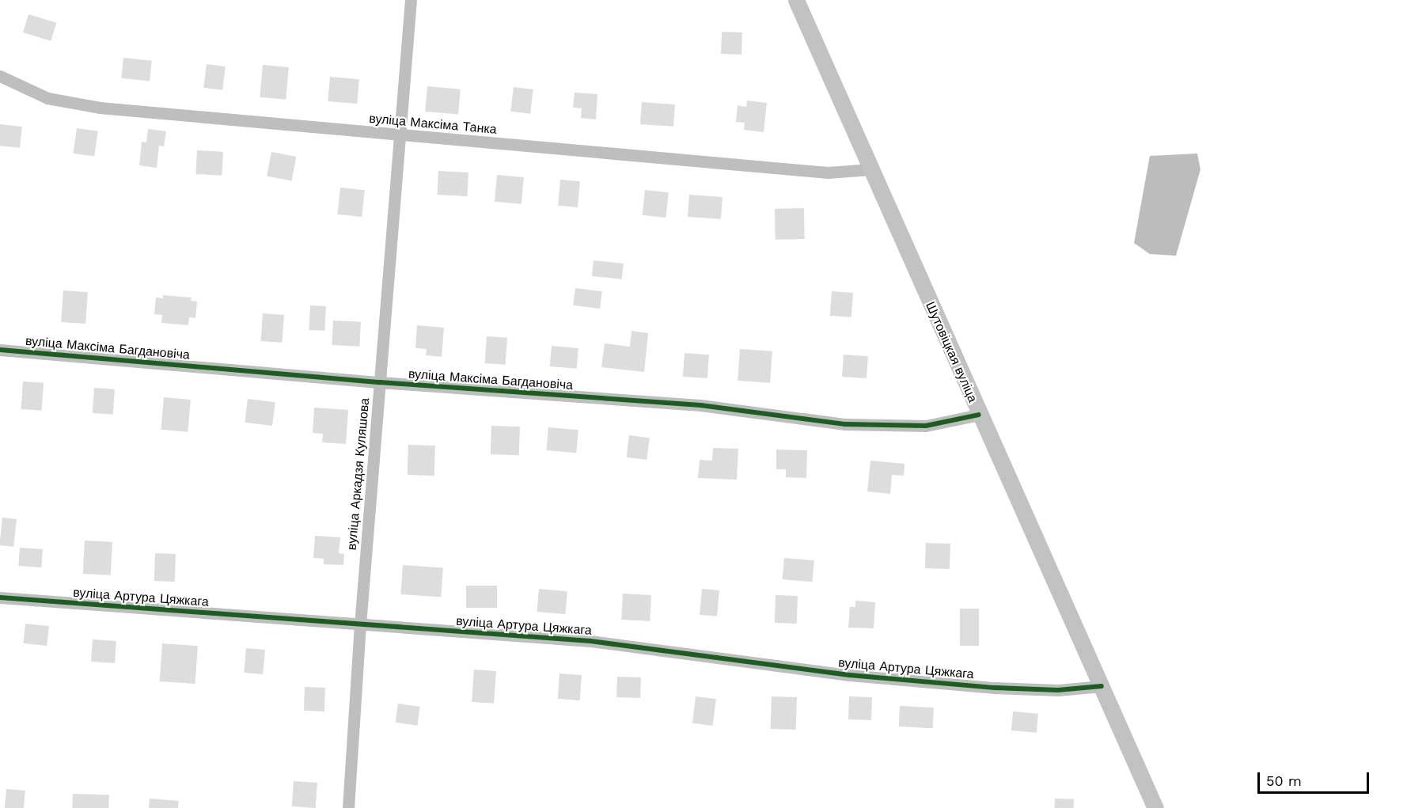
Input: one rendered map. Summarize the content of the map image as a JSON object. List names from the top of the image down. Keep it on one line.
{"streets":{"main road":["Шутовіцкая вуліца"],"street":["вуліца Максіма Танка","вуліца Максіма Багдановіча","вуліца Аркадзя Куляшова","вуліца Артура Цяжкага"]},"crossings":[["вуліца Максіма Танка","Шутовіцкая вуліца"],["вуліца Максіма Танка","вуліца Аркадзя Куляшова"],["вуліца Максіма Багдановіча","Шутовіцкая вуліца"],["вуліца Максіма Багдановіча","вуліца Аркадзя Куляшова"],["Шутовіцкая вуліца","вуліца Артура Цяжкага"],["вуліца Аркадзя Куляшова","вуліца Артура Цяжкага"]],"scale_bar":"50 m"}
